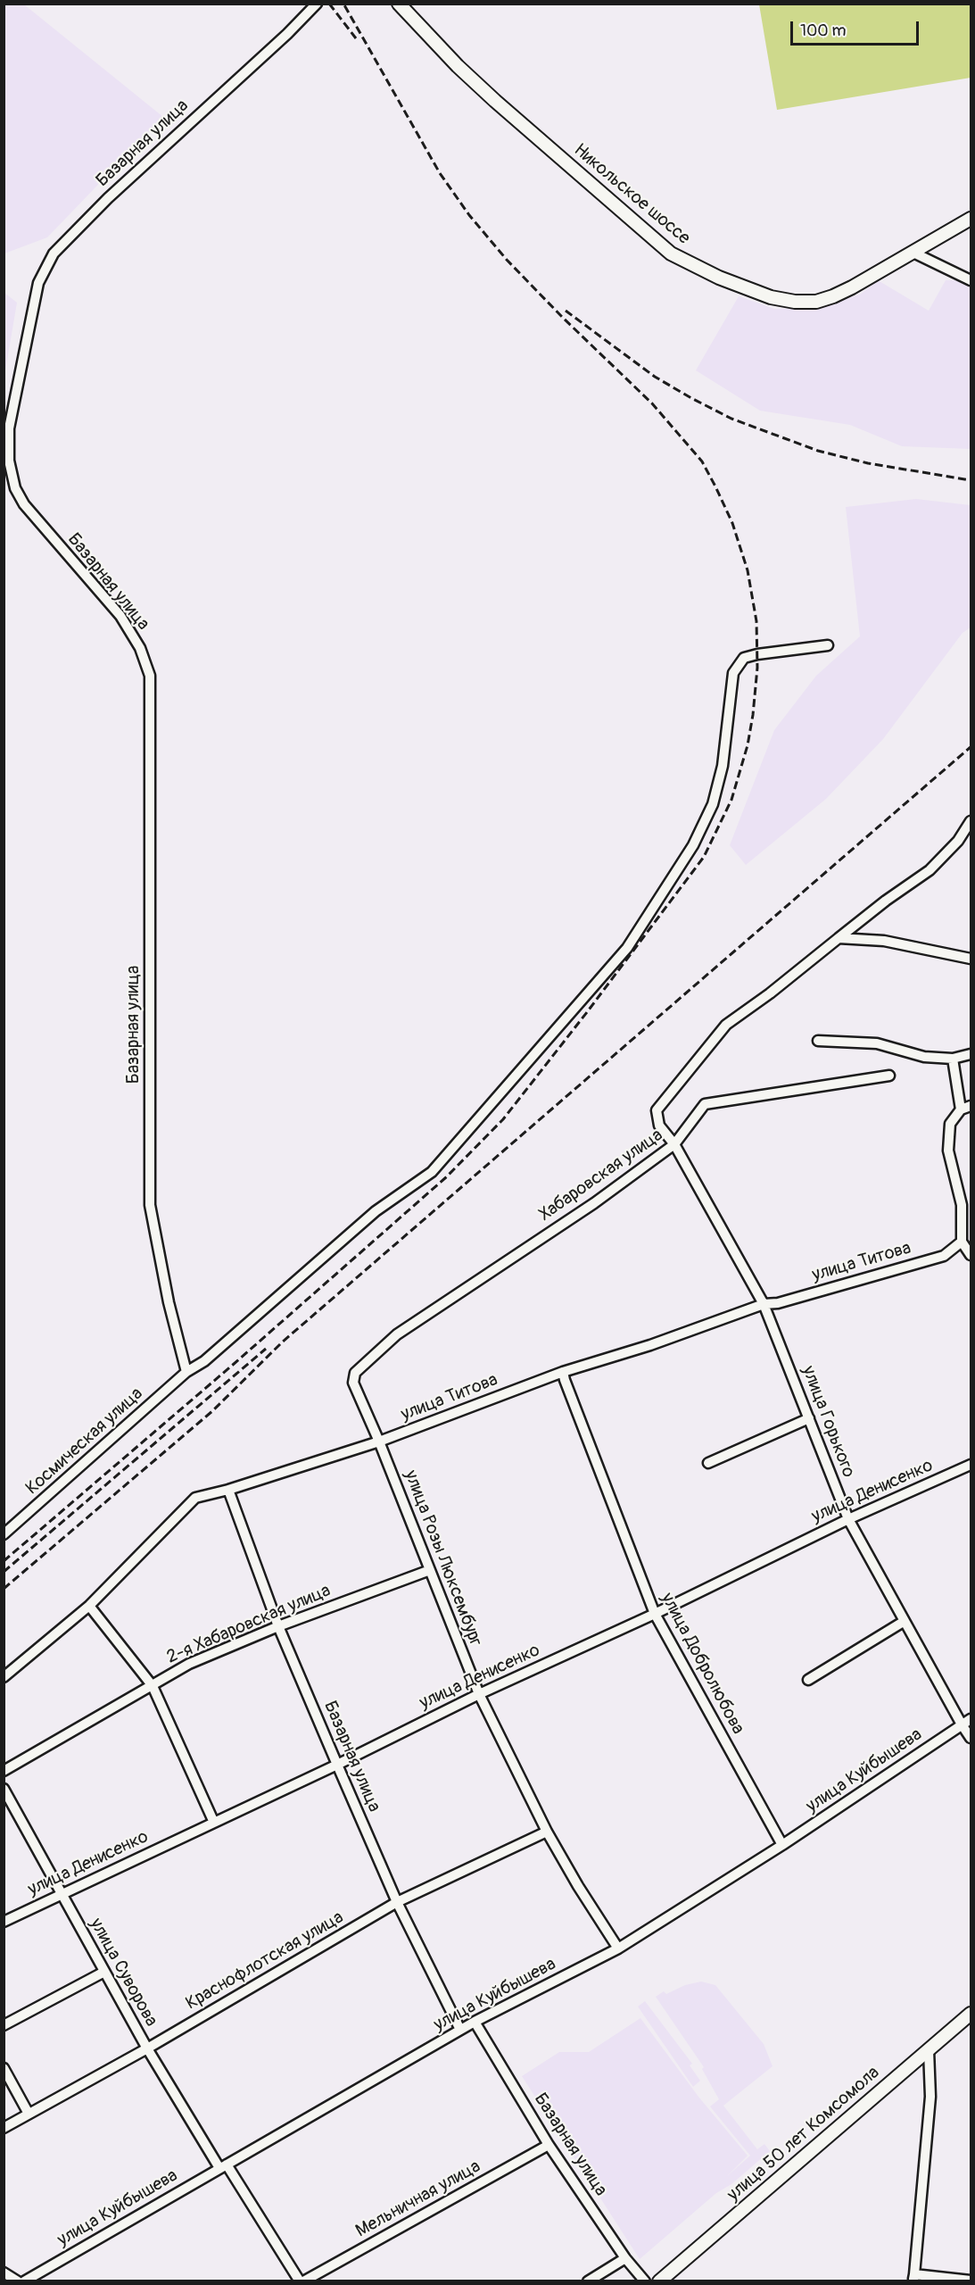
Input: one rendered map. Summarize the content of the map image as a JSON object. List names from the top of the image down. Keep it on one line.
{"streets":{"street":["Базарная улица","Никольское шоссе","Хабаровская улица","улица Титова","улица Горького","Космическая улица","улица Денисенко","улица Розы Люксембург","2-я Хабаровская улица","улица Добролюбова","улица Куйбышева","Краснофлотская улица","улица Суворова","улица 50 лет Комсомола","Мельничная улица"]},"crossings":[["Базарная улица","улица Титова"],["Базарная улица","Космическая улица"],["Базарная улица","улица Денисенко"],["Базарная улица","2-я Хабаровская улица"],["Базарная улица","улица Куйбышева"],["Базарная улица","Краснофлотская улица"],["Базарная улица","Мельничная улица"],["Хабаровская улица","улица Горького"],["Хабаровская улица","улица Розы Люксембург"],["улица Титова","улица Горького"],["улица Титова","улица Розы Люксембург"],["улица Титова","улица Добролюбова"],["улица Горького","улица Денисенко"],["улица Горького","улица Куйбышева"],["улица Денисенко","улица Розы Люксембург"],["улица Денисенко","улица Добролюбова"],["улица Денисенко","улица Суворова"],["улица Розы Люксембург","2-я Хабаровская улица"],["улица Розы Люксембург","улица Куйбышева"],["улица Розы Люксембург","Краснофлотская улица"],["улица Добролюбова","улица Куйбышева"],["улица Куйбышева","улица Суворова"],["Краснофлотская улица","улица Суворова"],["улица Суворова","Мельничная улица"]],"scale_bar":"100 m"}
